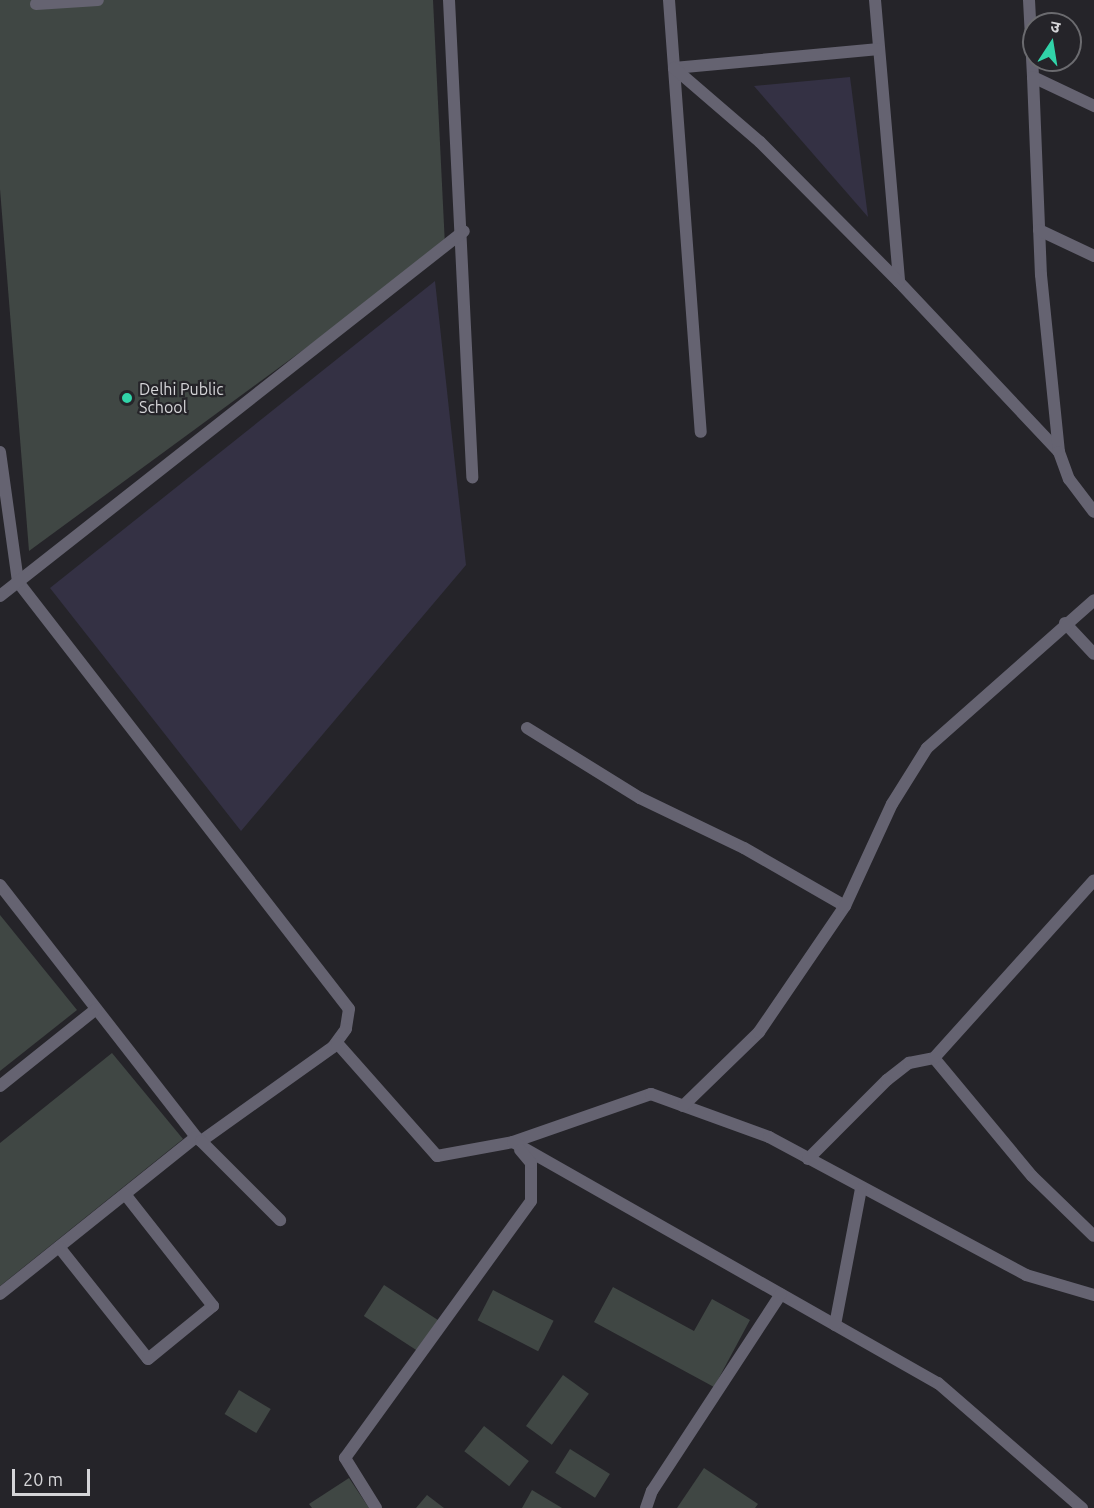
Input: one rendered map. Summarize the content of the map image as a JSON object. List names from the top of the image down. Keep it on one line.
{"places":["Delhi Public School"],"scale_bar":"20 m","north":"top"}
